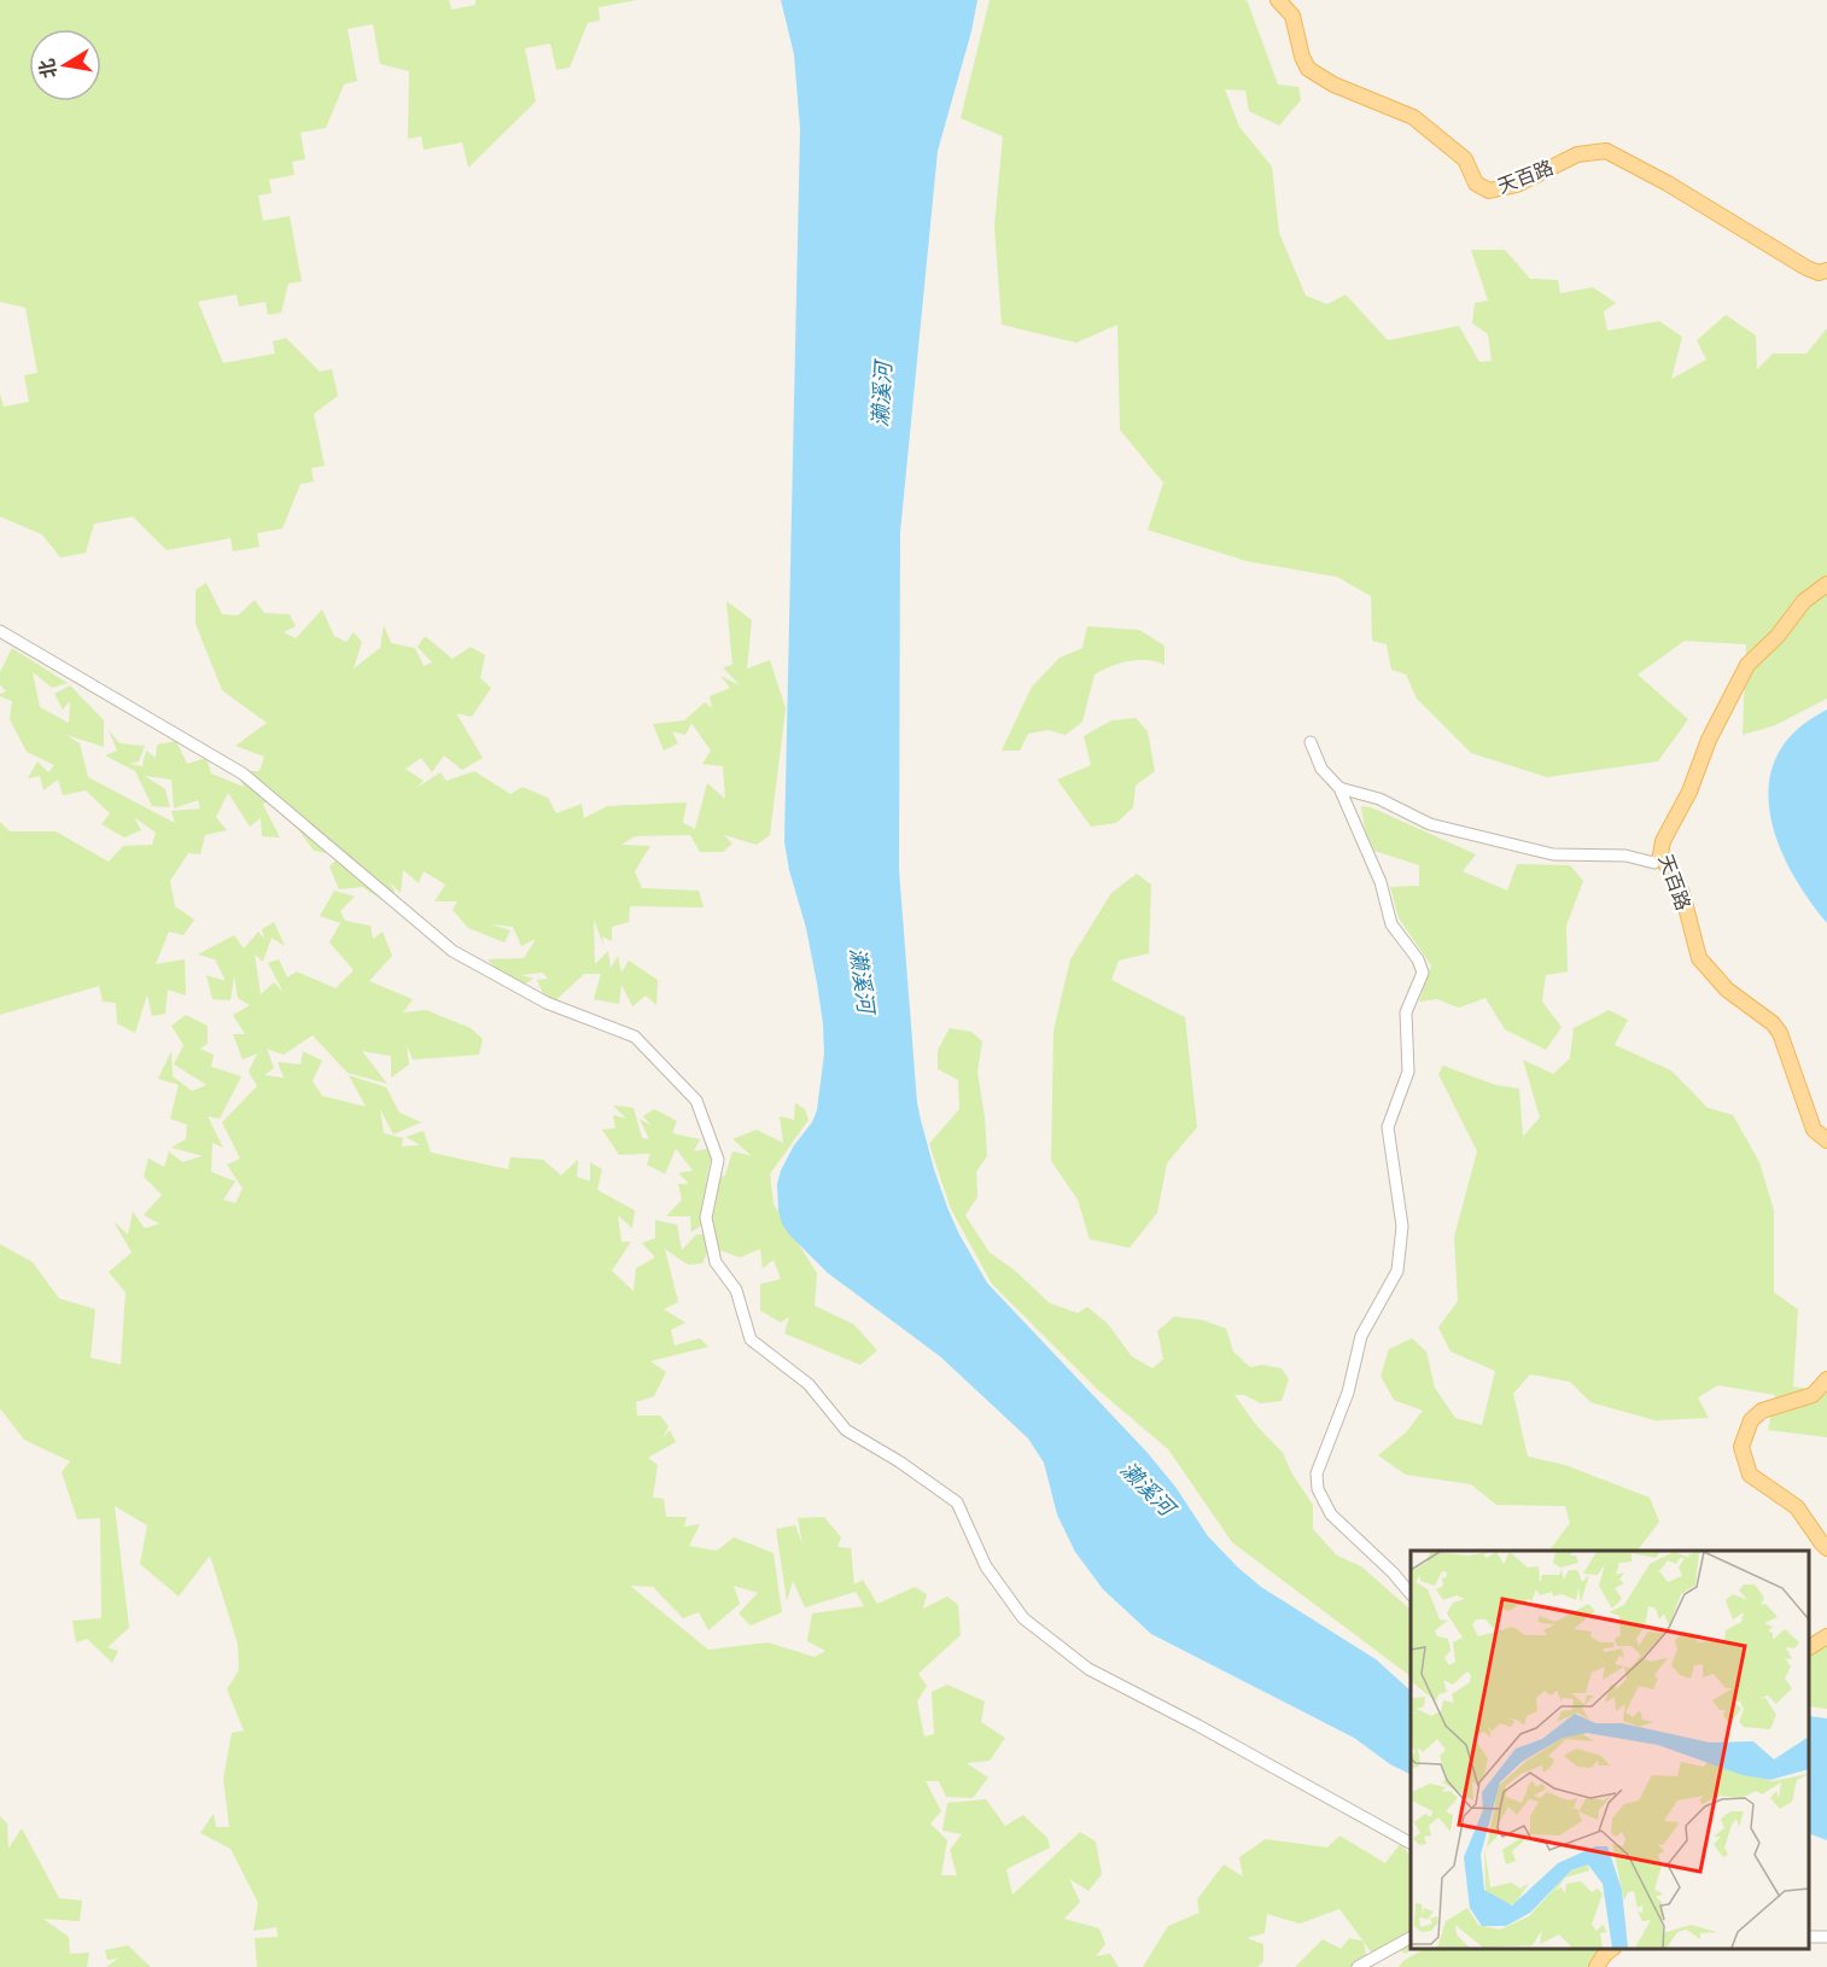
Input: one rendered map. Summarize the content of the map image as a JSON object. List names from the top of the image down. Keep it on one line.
{"streets":{"main road":["天百路"]},"water":["濑溪河"],"north":"left"}
